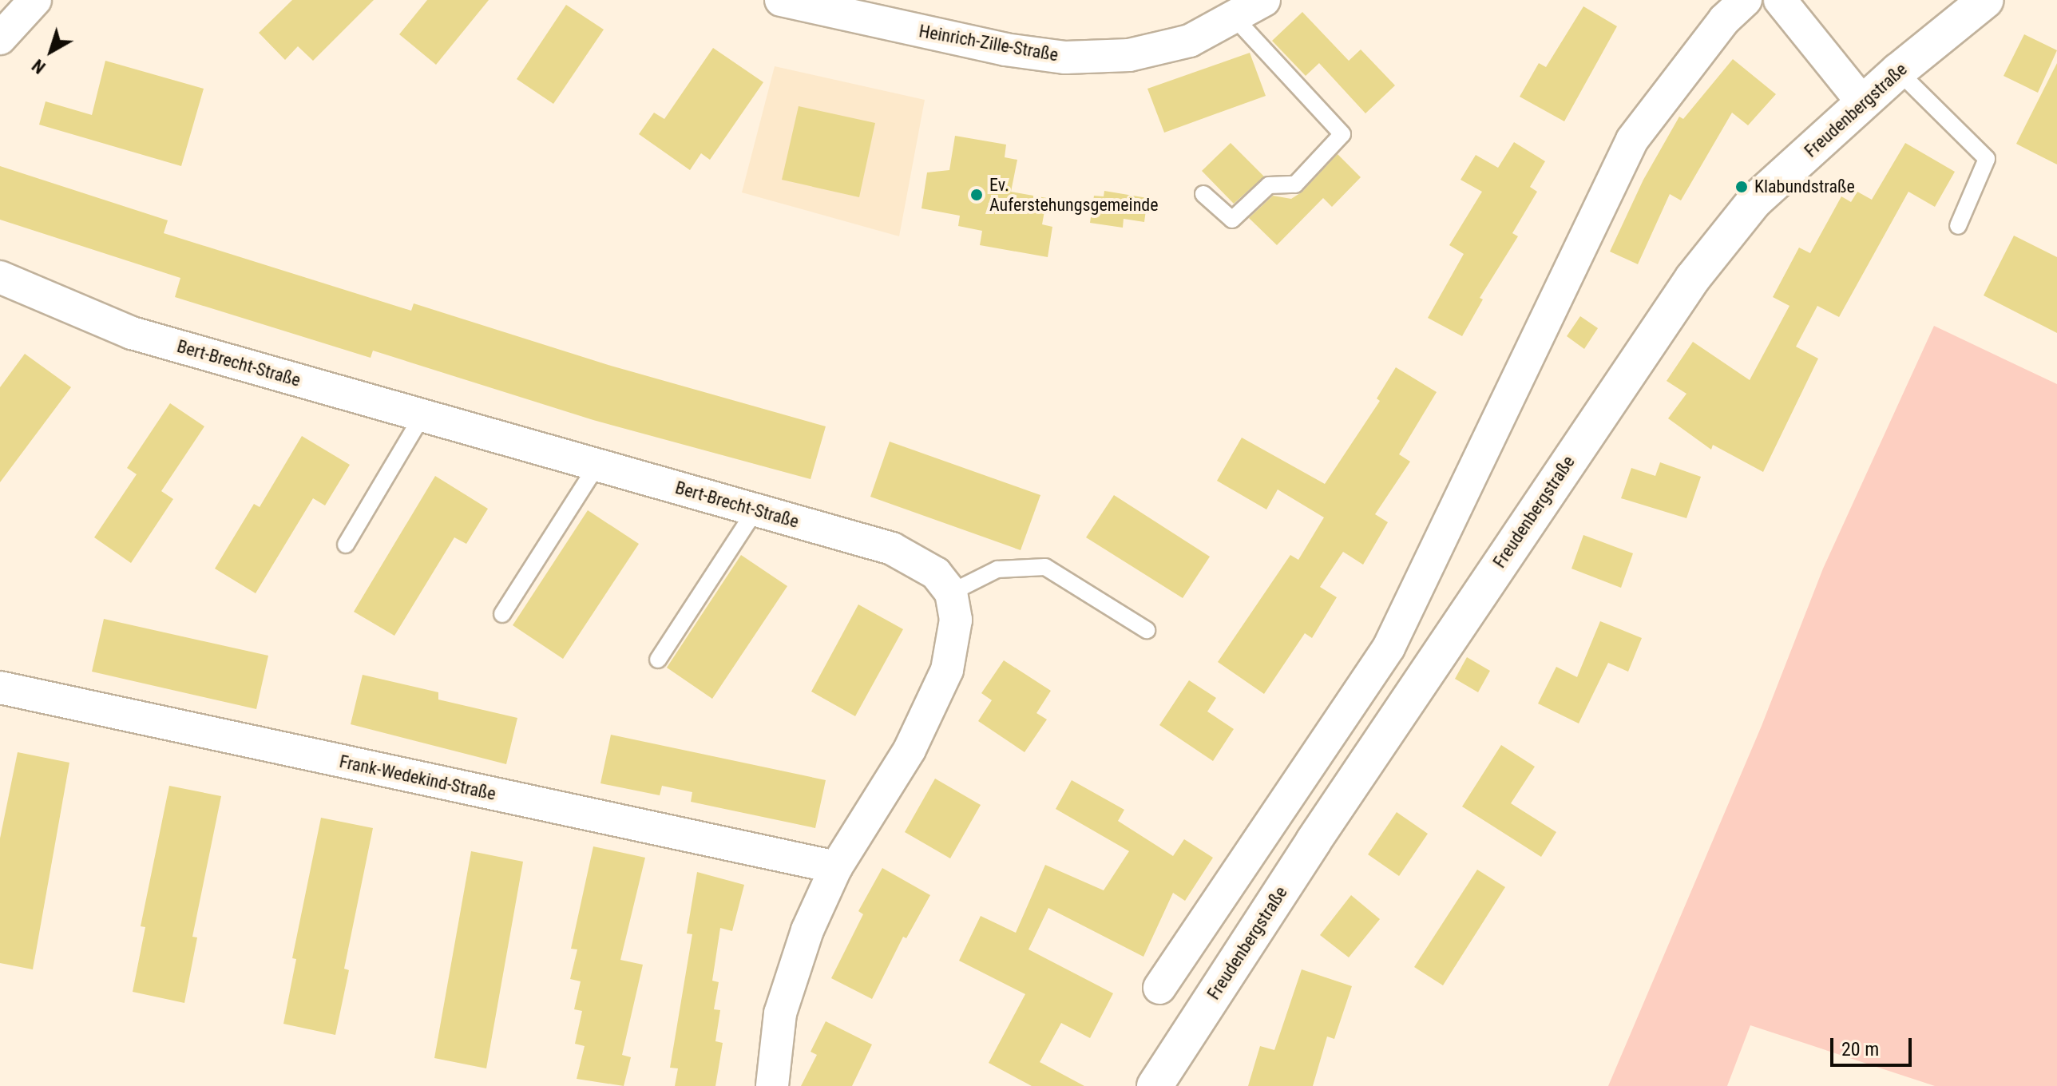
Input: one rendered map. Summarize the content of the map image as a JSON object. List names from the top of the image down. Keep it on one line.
{"streets":{"street":["Heinrich-Zille-Straße","Freudenbergstraße","Bert-Brecht-Straße","Frank-Wedekind-Straße"]},"places":["Klabundstraße","Ev. Auferstehungsgemeinde"],"scale_bar":"20 m","north":"bottom left"}
